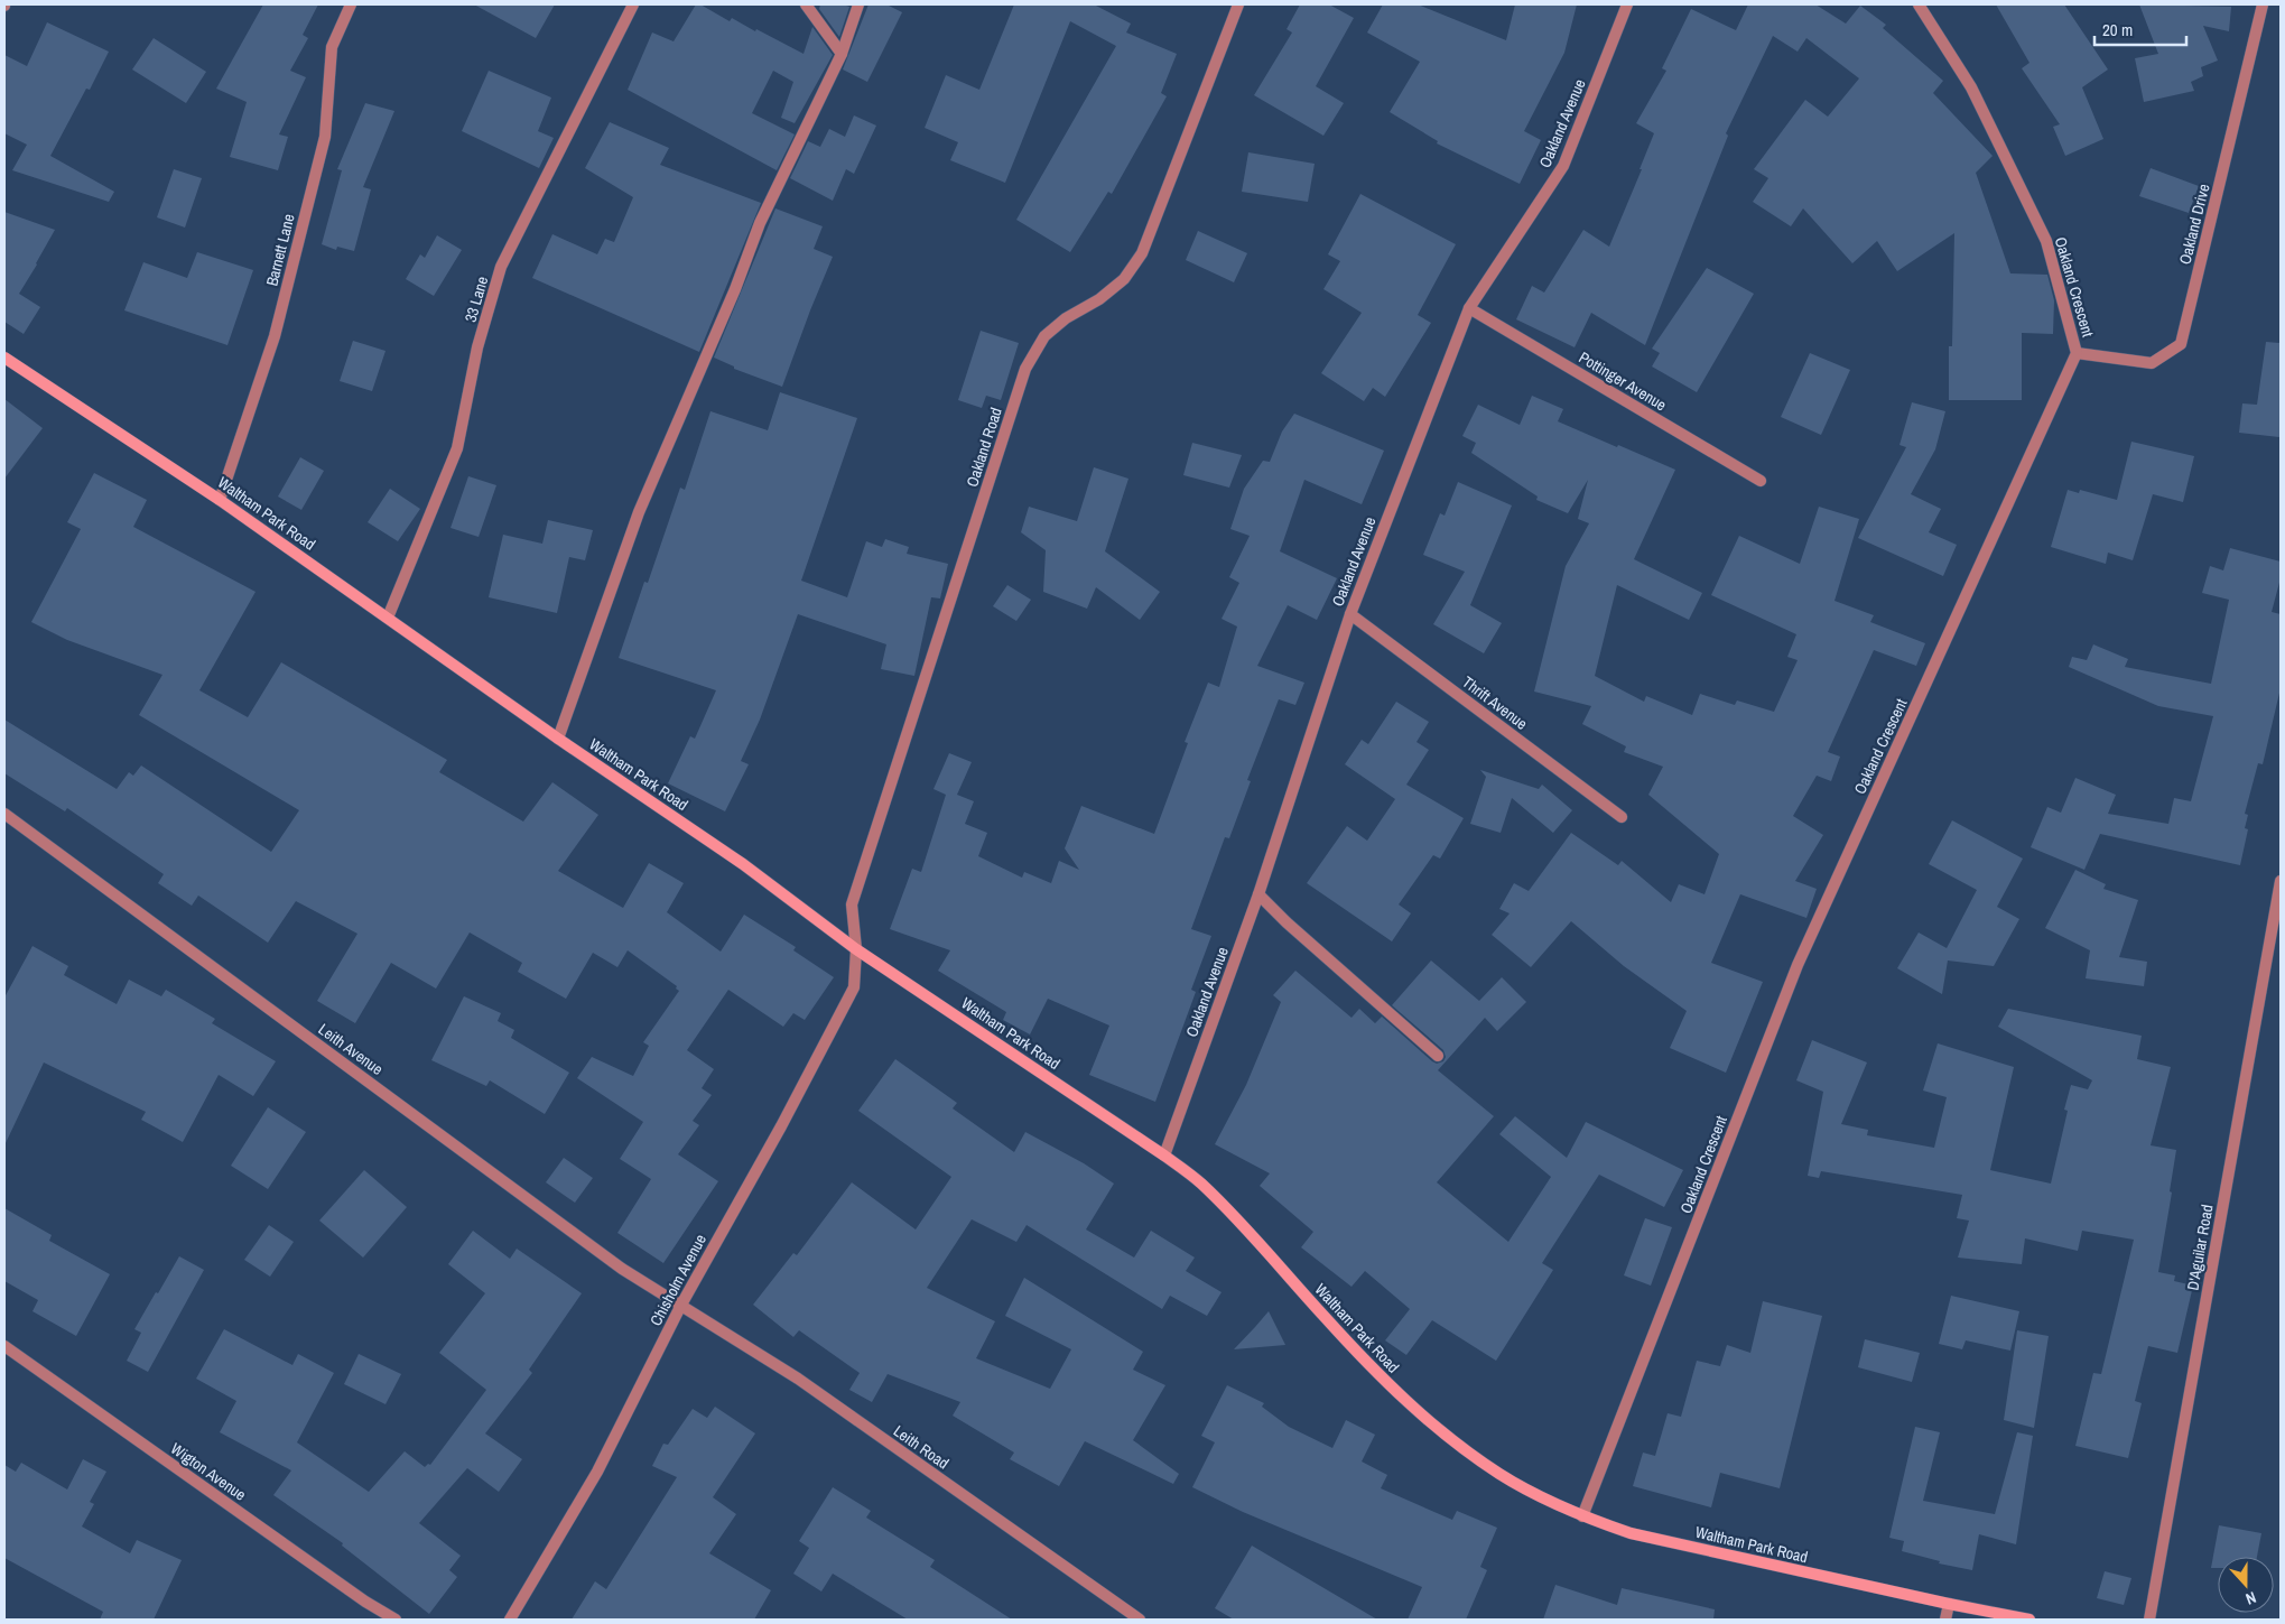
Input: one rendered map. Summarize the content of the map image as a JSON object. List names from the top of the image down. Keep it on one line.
{"streets":{"main road":["Waltham Park Road"],"street":["Oakland Avenue","Oakland Drive","Barnett Lane","Oakland Crescent","33 Lane","Pottinger Avenue","Oakland Road","Thrift Avenue","Leith Avenue","D'Aguilar Road","Chisholm Avenue","Leith Road","Wigton Avenue"]},"crossings":[["Oakland Avenue","Pottinger Avenue"],["Oakland Avenue","Waltham Park Road"],["Oakland Avenue","Thrift Avenue"],["Oakland Drive","Oakland Crescent"],["Barnett Lane","Waltham Park Road"],["Oakland Crescent","Waltham Park Road"],["33 Lane","Waltham Park Road"],["Oakland Road","Waltham Park Road"],["Oakland Road","Chisholm Avenue"],["Waltham Park Road","Chisholm Avenue"],["Leith Avenue","Chisholm Avenue"],["Leith Avenue","Leith Road"],["Chisholm Avenue","Leith Road"]],"scale_bar":"20 m","north":"bottom"}
